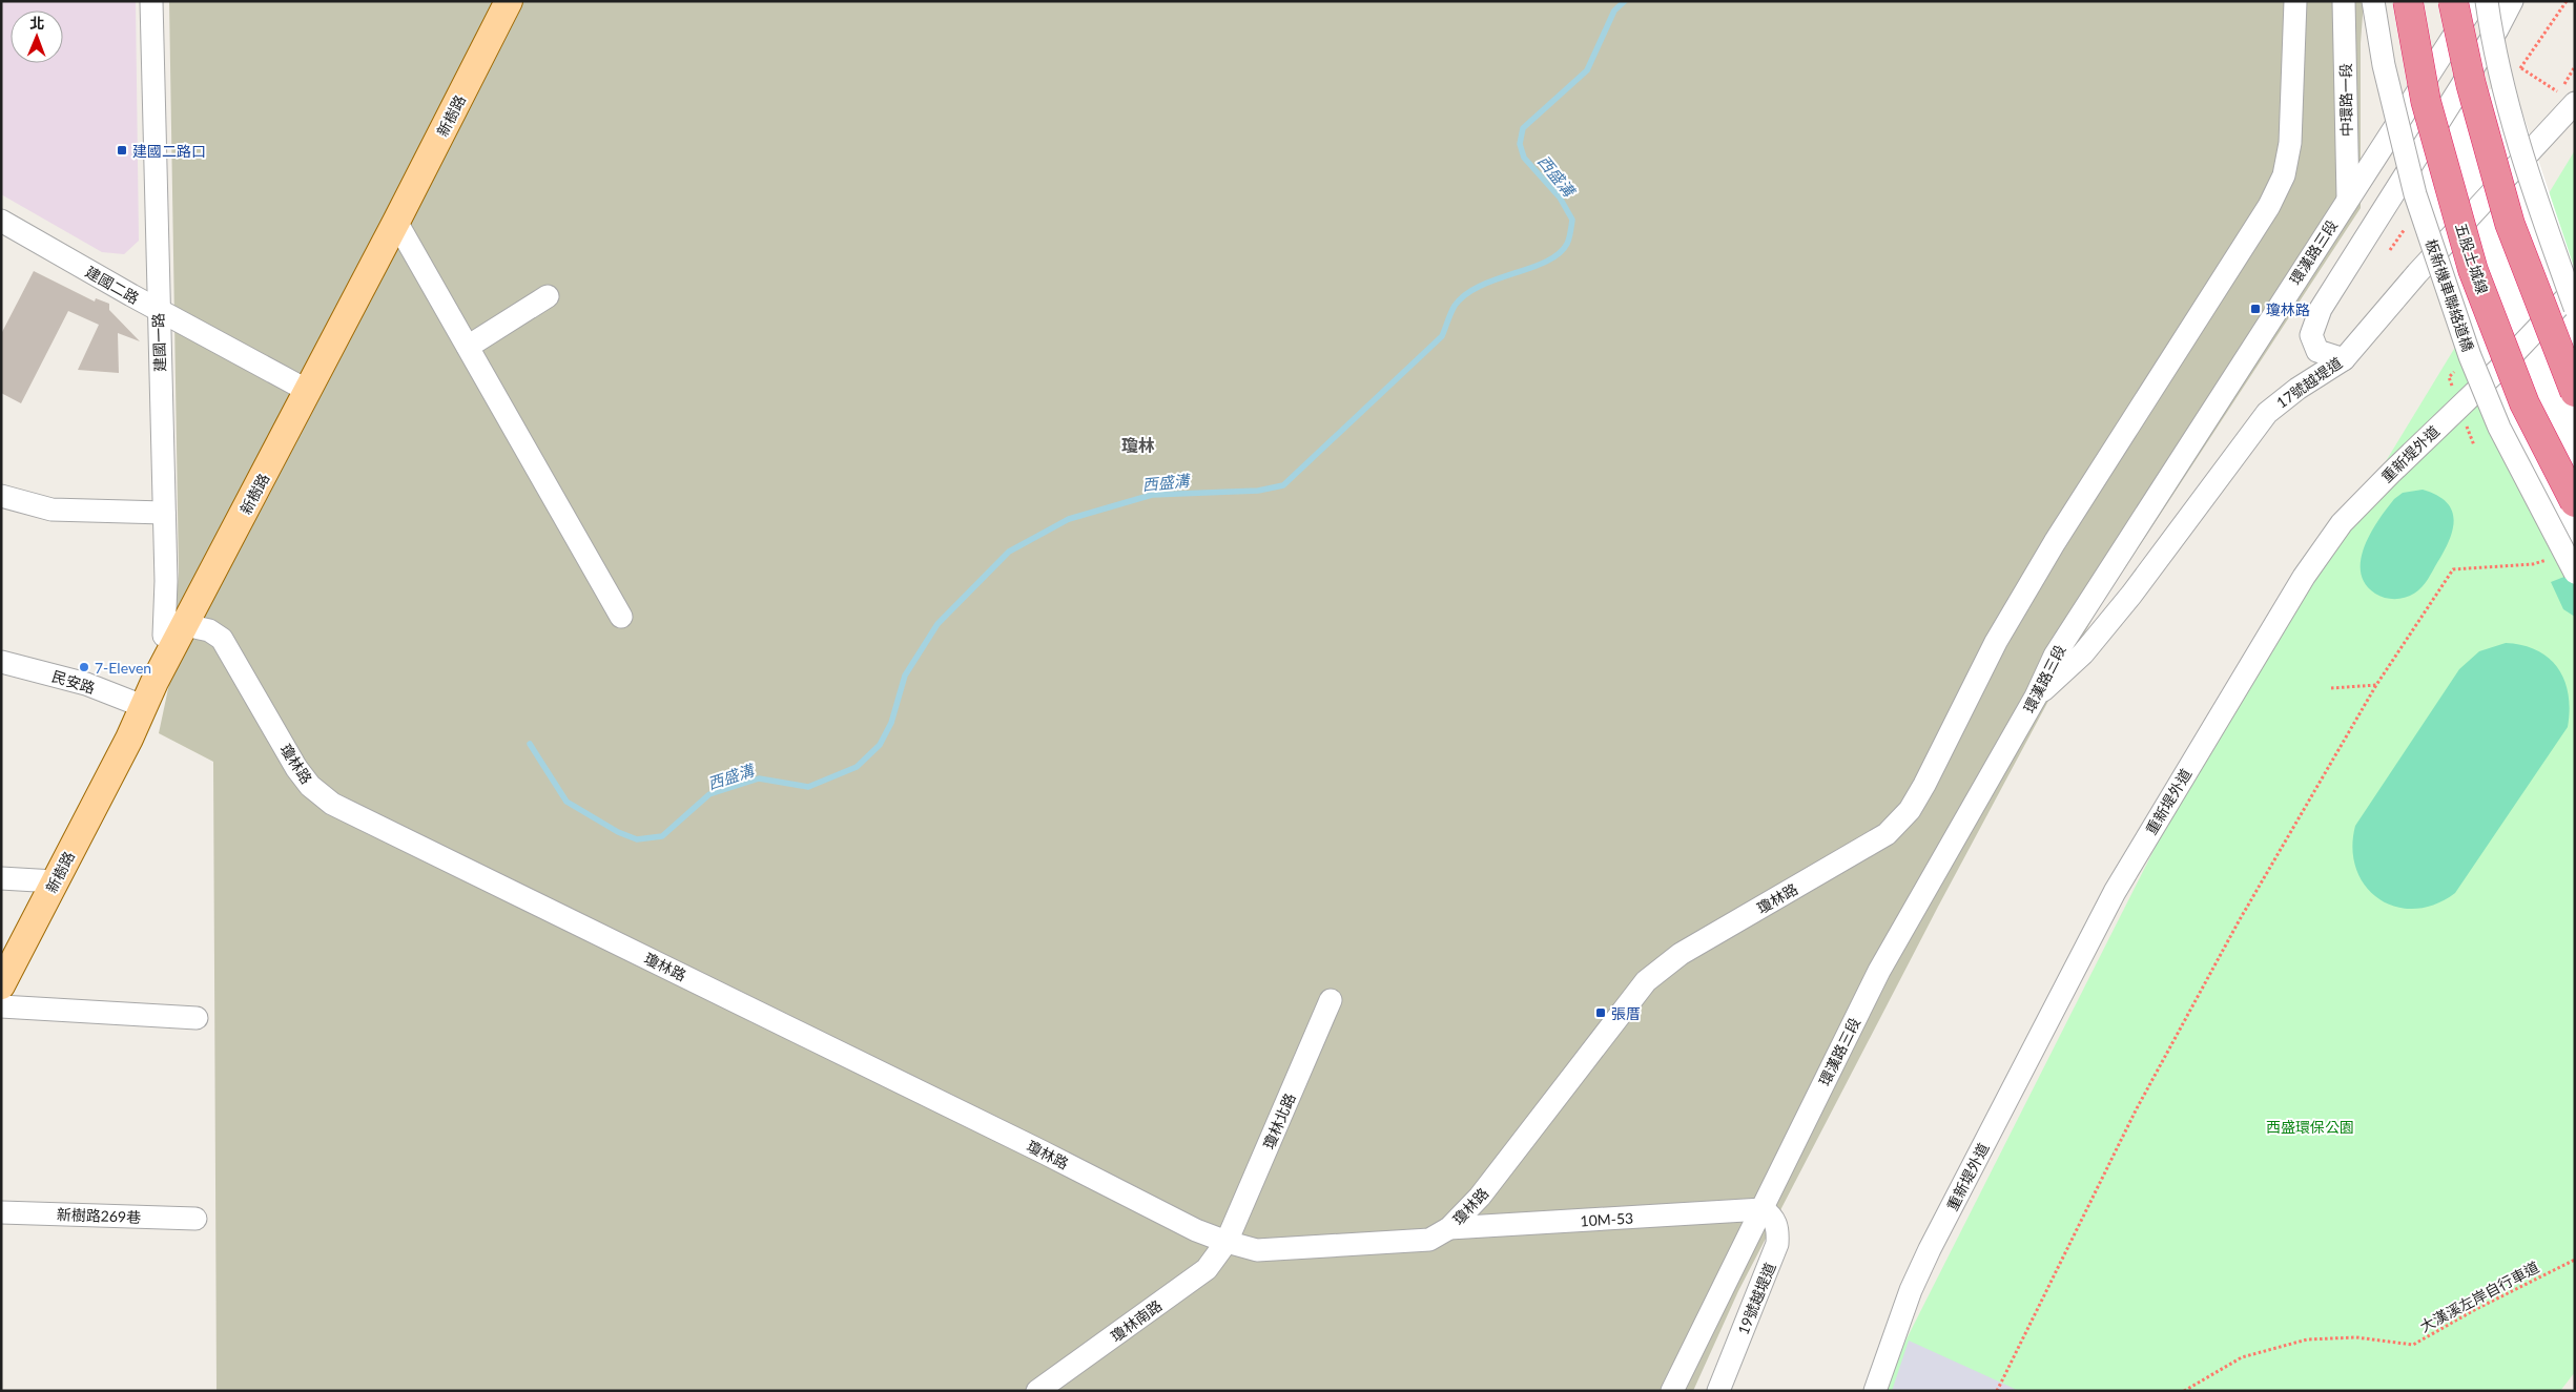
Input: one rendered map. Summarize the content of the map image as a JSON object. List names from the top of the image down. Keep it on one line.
{"streets":{"highway":["五股土城線"],"main road":["新樹路"],"street":["中環路一段","環漢路三段","建國二路","板新機車聯絡道橋","建國一路","17號越堤道","重新堤外道","民安路","瓊林路","瓊林北路","新樹路269巷","10M-53","19號越堤道","瓊林南路"],"path":["大漢溪左岸自行車道"]},"crossings":[["中環路一段","環漢路三段"],["新樹路","建國二路"],["新樹路","建國一路"],["新樹路","民安路"],["新樹路","瓊林路"],["環漢路三段","17號越堤道"],["環漢路三段","10M-53"],["環漢路三段","19號越堤道"],["建國二路","建國一路"],["建國一路","瓊林路"],["瓊林路","瓊林北路"],["瓊林路","10M-53"],["瓊林路","瓊林南路"],["瓊林北路","瓊林南路"],["10M-53","19號越堤道"]],"districts":["瓊林"],"water":["西盛溝"],"parks":["西盛環保公園"],"places":{"transit":["建國二路口","瓊林路","張厝"],"other":["7-Eleven"]},"north":"top"}
